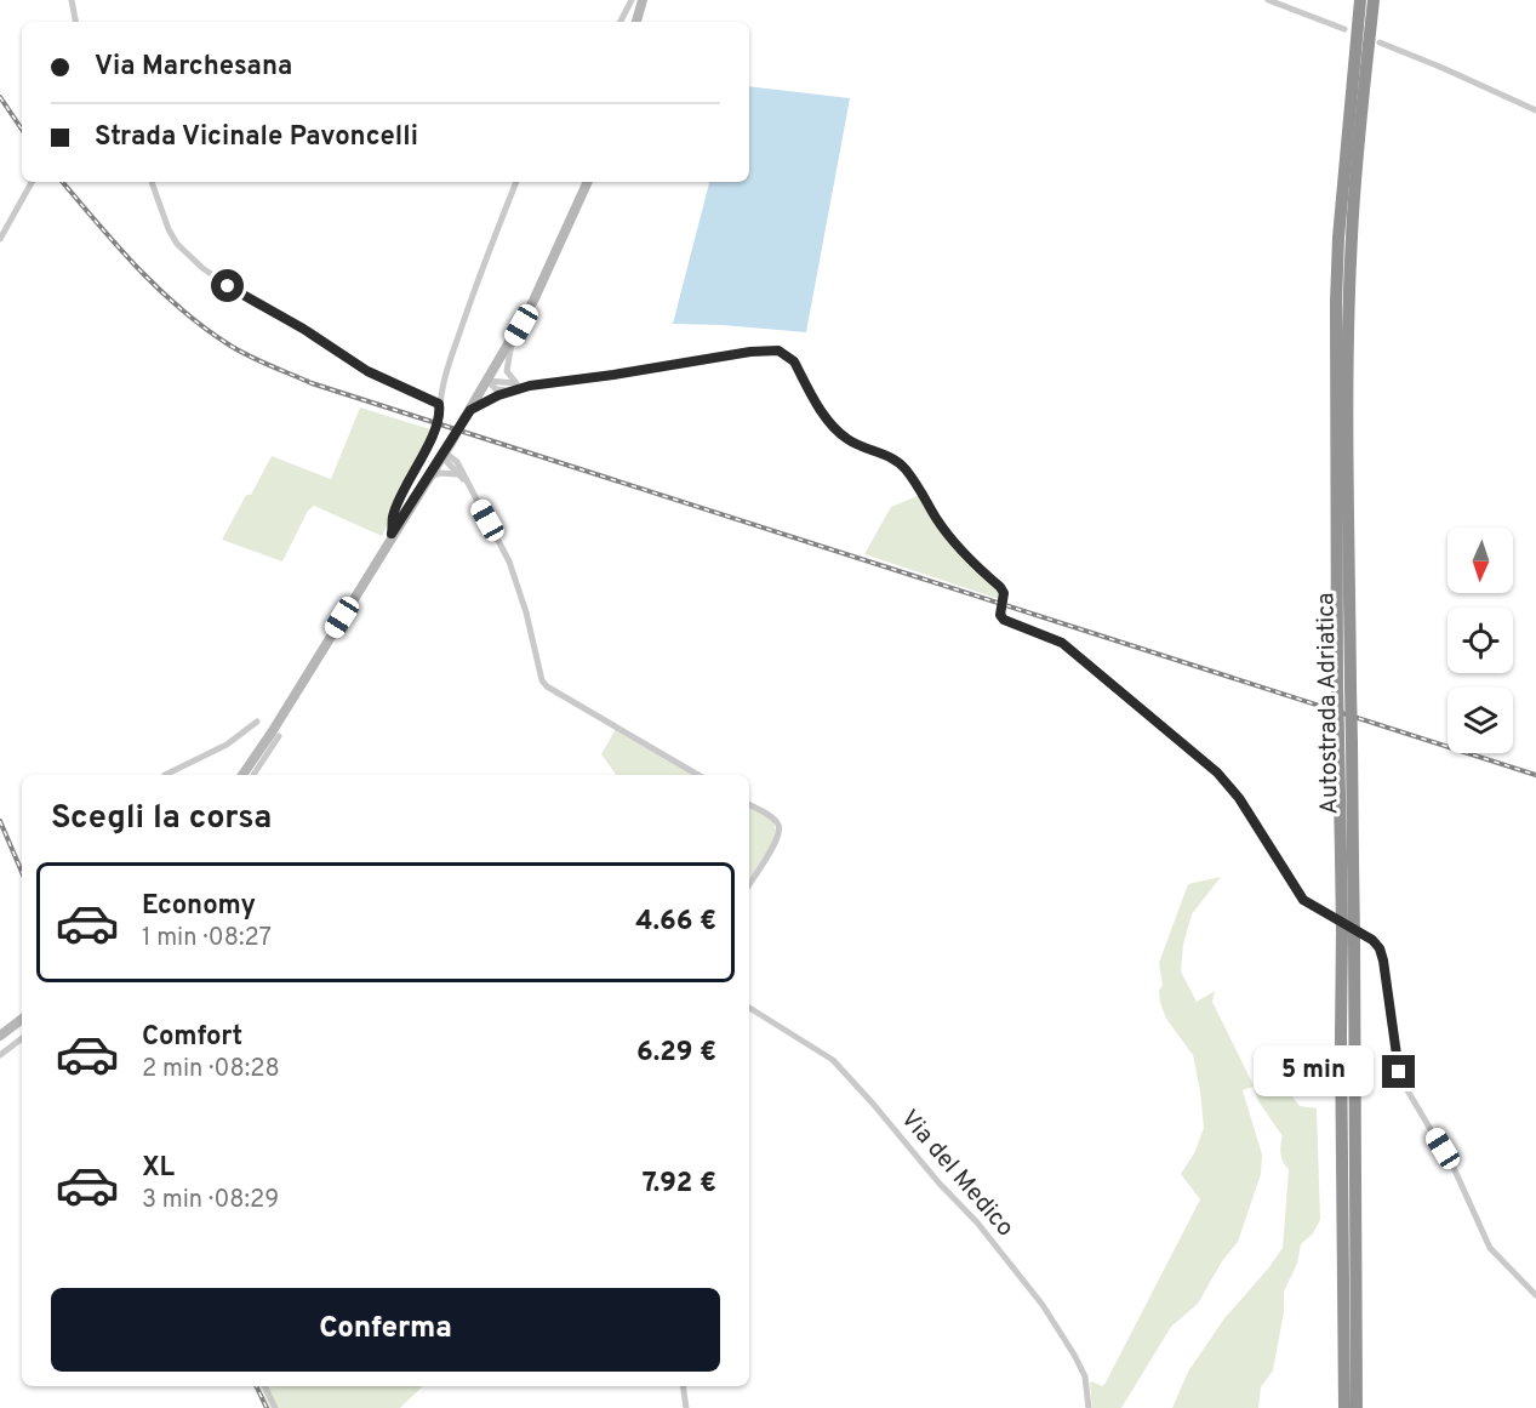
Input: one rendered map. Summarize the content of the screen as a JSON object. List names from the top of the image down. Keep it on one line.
{"streets":{"highway":["Autostrada Adriatica"],"street":["Via del Medico"]},"north":"bottom","page":{"banner":["Via Marchesana","Strada Vicinale Pavoncelli"],"heading":"Scegli la corsa","list":[{"name":"Economy","note":"1 min · 08:27","value":"4.66 €"},{"name":"Comfort","note":"2 min · 08:28","value":"6.29 €"},{"name":"XL","note":"3 min · 08:29","value":"7.92 €"}],"bubble":"5 min","buttons":"Conferma"}}
